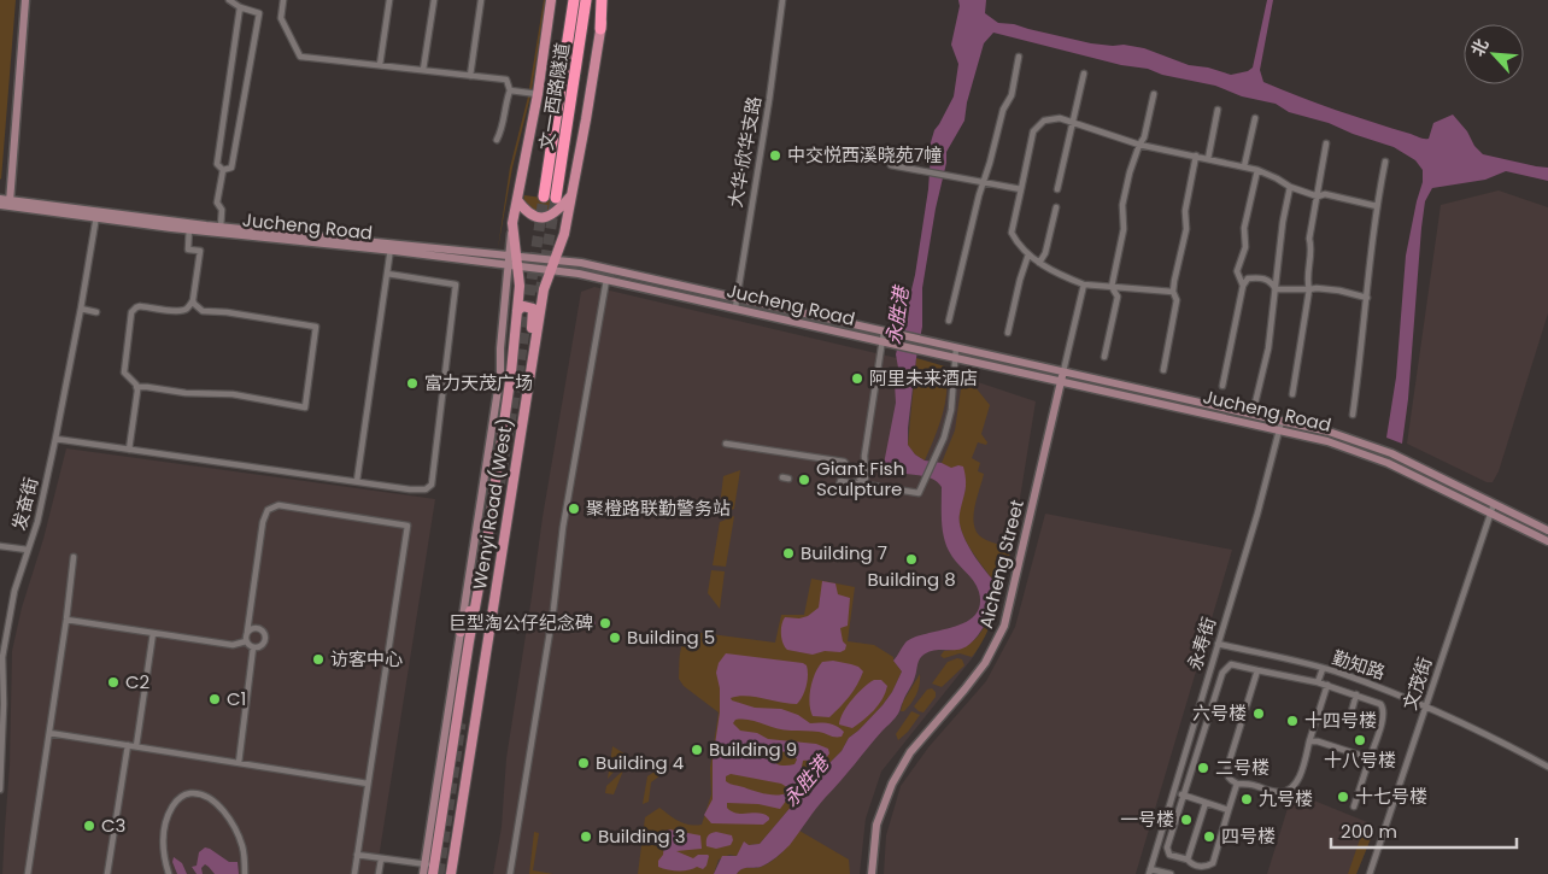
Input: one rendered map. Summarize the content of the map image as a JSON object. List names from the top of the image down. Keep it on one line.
{"streets":{"highway":["文一西路隧道"],"main road":["Wenyi Road (West)"],"street":["大华·欣华支路","Jucheng Road","发奋街","Aicheng Street","永寿街","勤知路","文茂街"]},"crossings":[["大华·欣华支路","Jucheng Road"],["Jucheng Road","发奋街"],["Jucheng Road","Wenyi Road (West)"],["Jucheng Road","Aicheng Street"],["Jucheng Road","永寿街"],["Jucheng Road","文茂街"],["永寿街","勤知路"],["勤知路","文茂街"]],"water":["永胜港"],"places":["中交悦西溪晓苑7幢","阿里未来酒店","富力天茂广场","Giant Fish Sculpture","聚橙路联勤警务站","Building 7","Building 8","巨型淘公仔纪念碑","Building 5","访客中心","C2","C1","六号楼","十四号楼","十八号楼","Building 9","Building 4","二号楼","十七号楼","九号楼","一号楼","C3","Building 3","四号楼"],"scale_bar":"200 m","north":"top left"}
